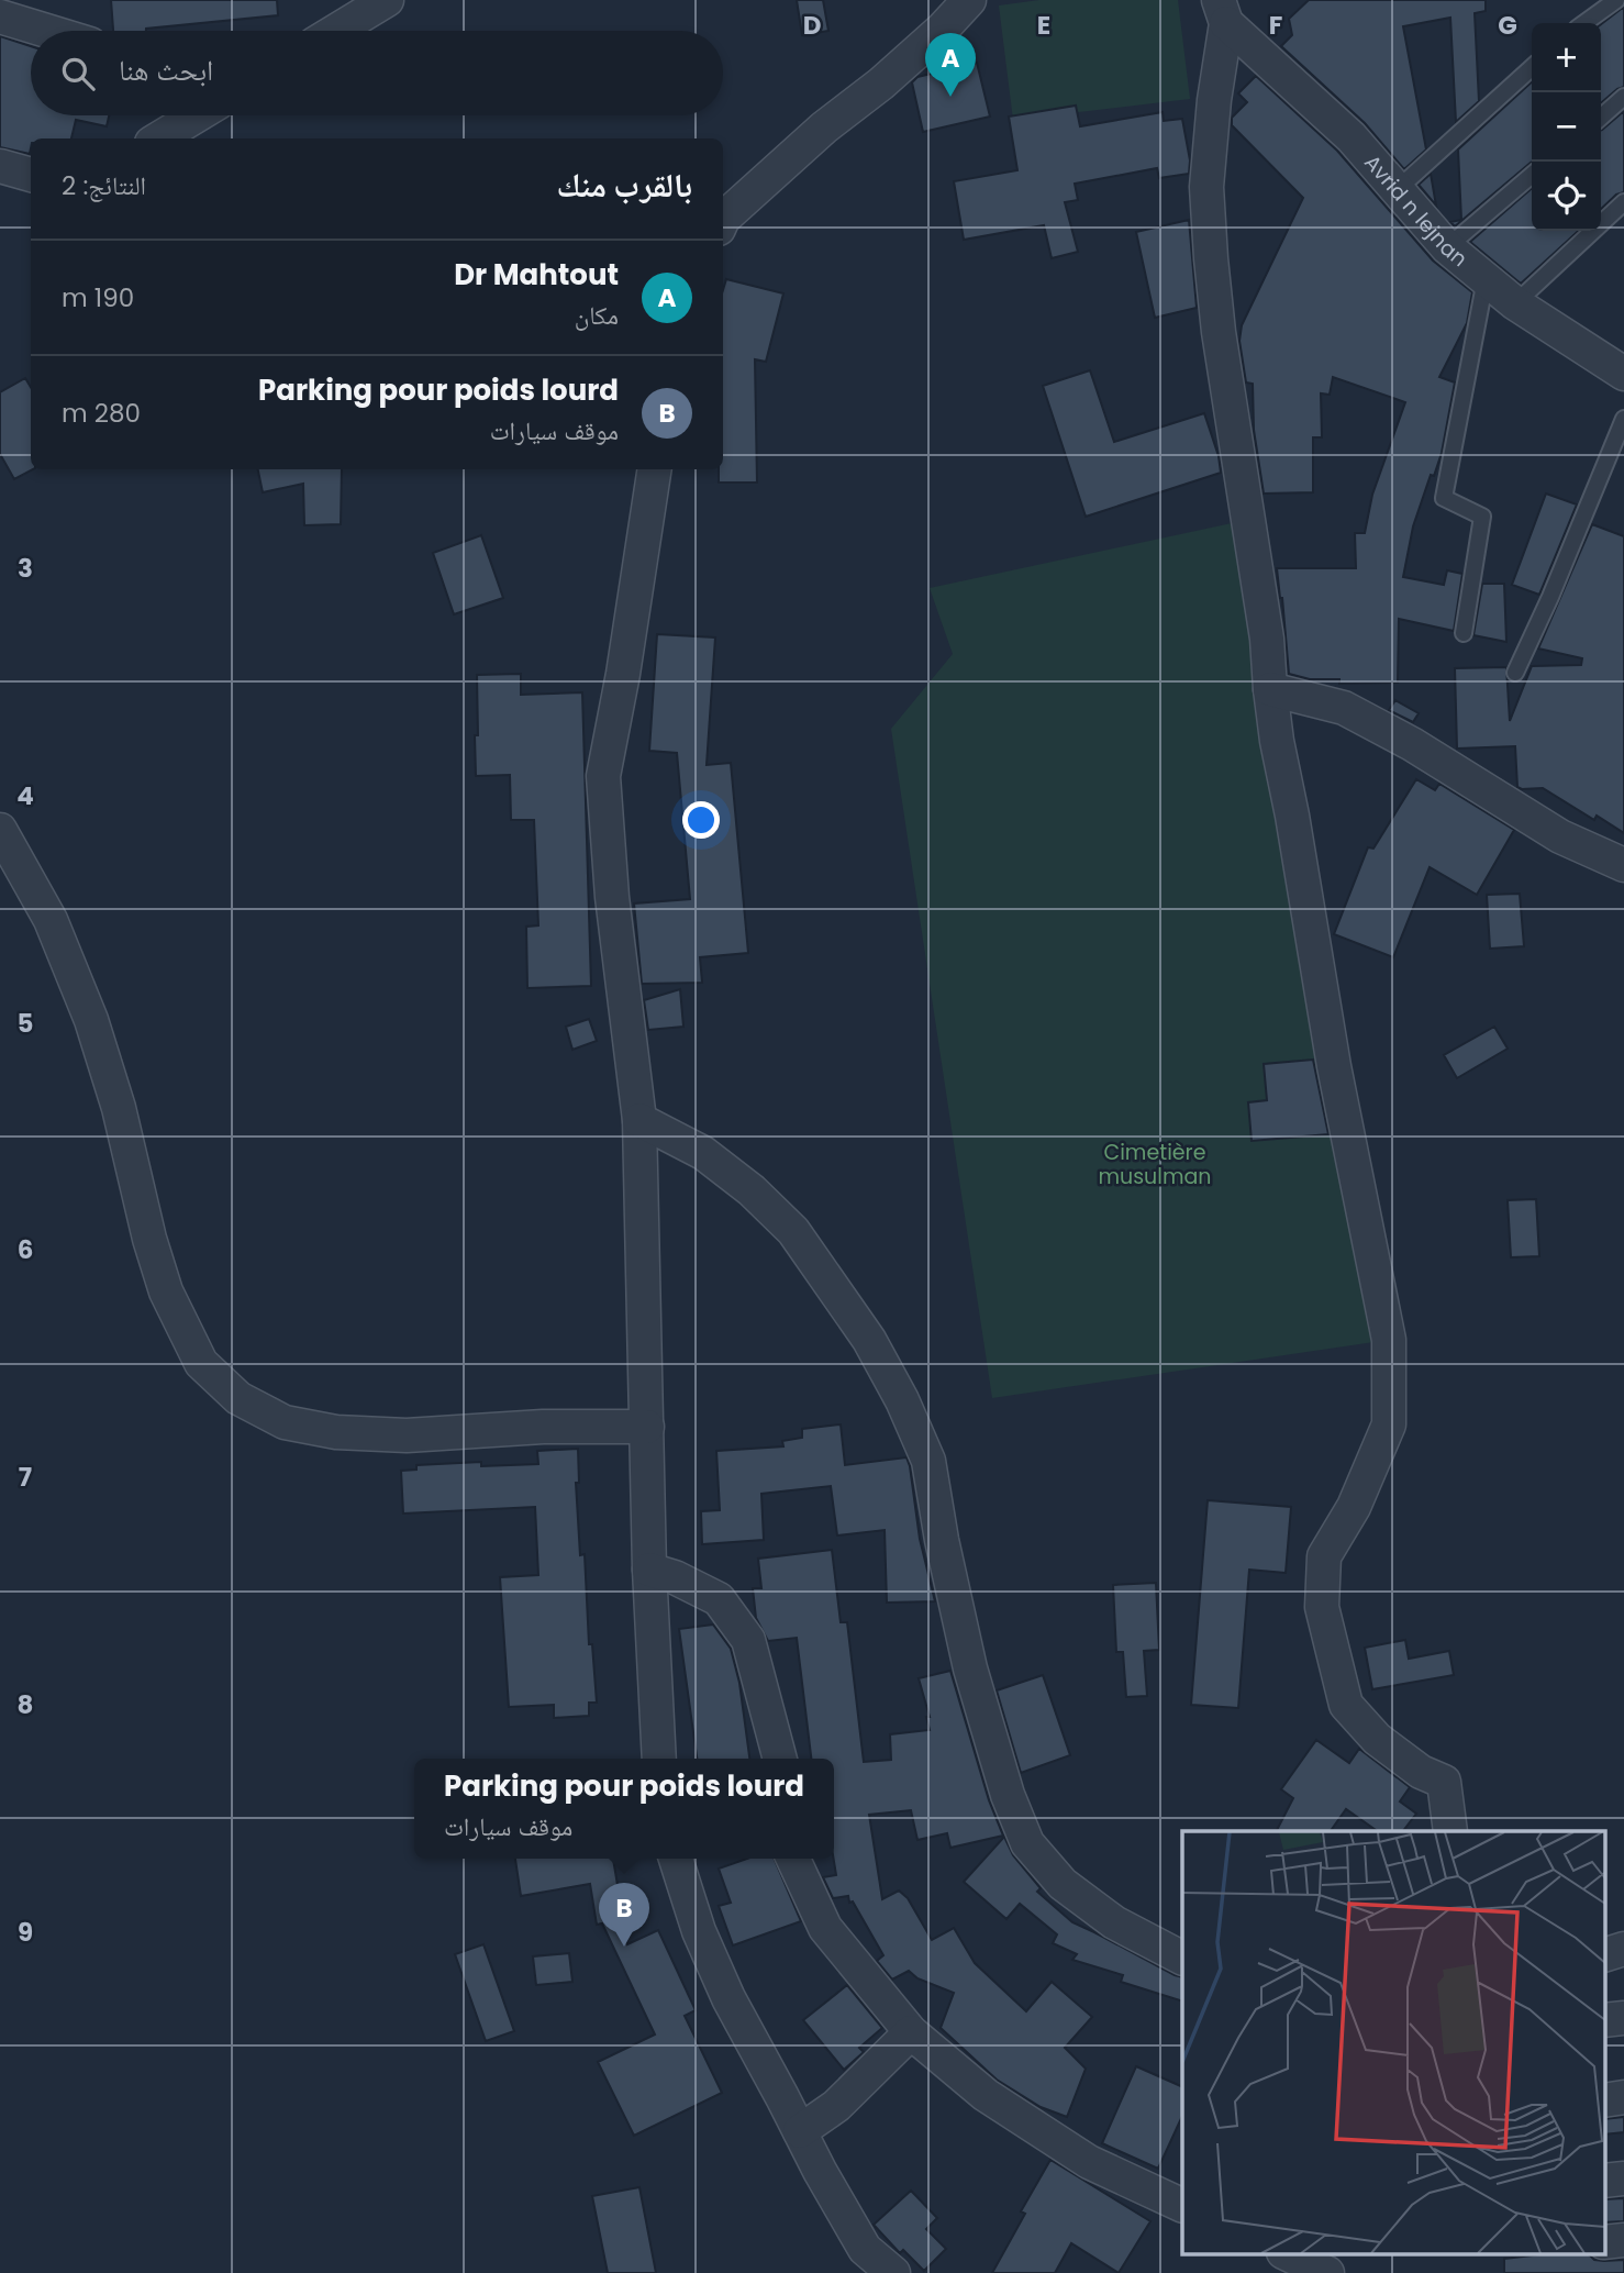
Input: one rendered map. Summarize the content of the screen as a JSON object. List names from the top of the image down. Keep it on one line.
{"streets":{"street":["Avrid n lejnan"]},"parks":["Cimetière musulman"],"page":{"map_buttons":["+","−"],"search":"ابحث هنا","pins":["A","B"],"heading":["بالقرب منك","النتائج: 2"],"list":[{"mark":"A","name":"Dr Mahtout","note":"مكان","value":"190 m"},{"mark":"B","name":"Parking pour poids lourd","note":"موقف سيارات","value":"280 m"}],"popup":["Parking pour poids lourd","موقف سيارات"]},"grid":{"columns":["D","E","F","G"],"rows":["3","4","5","6","7","8","9"]}}
